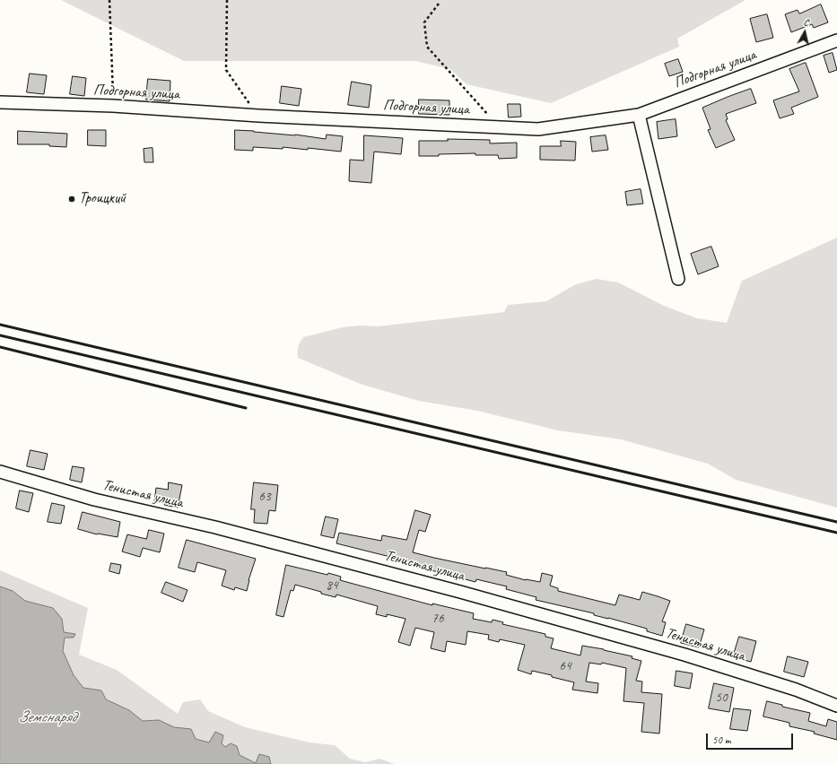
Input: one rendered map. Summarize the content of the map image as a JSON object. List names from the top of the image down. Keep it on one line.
{"streets":{"street":["Подгорная улица","Тенистая улица"]},"water":["Земснаряд"],"places":["Троицкий"],"house_numbers":["63","84","76","64","50"],"scale_bar":"50 m","north":"top"}
